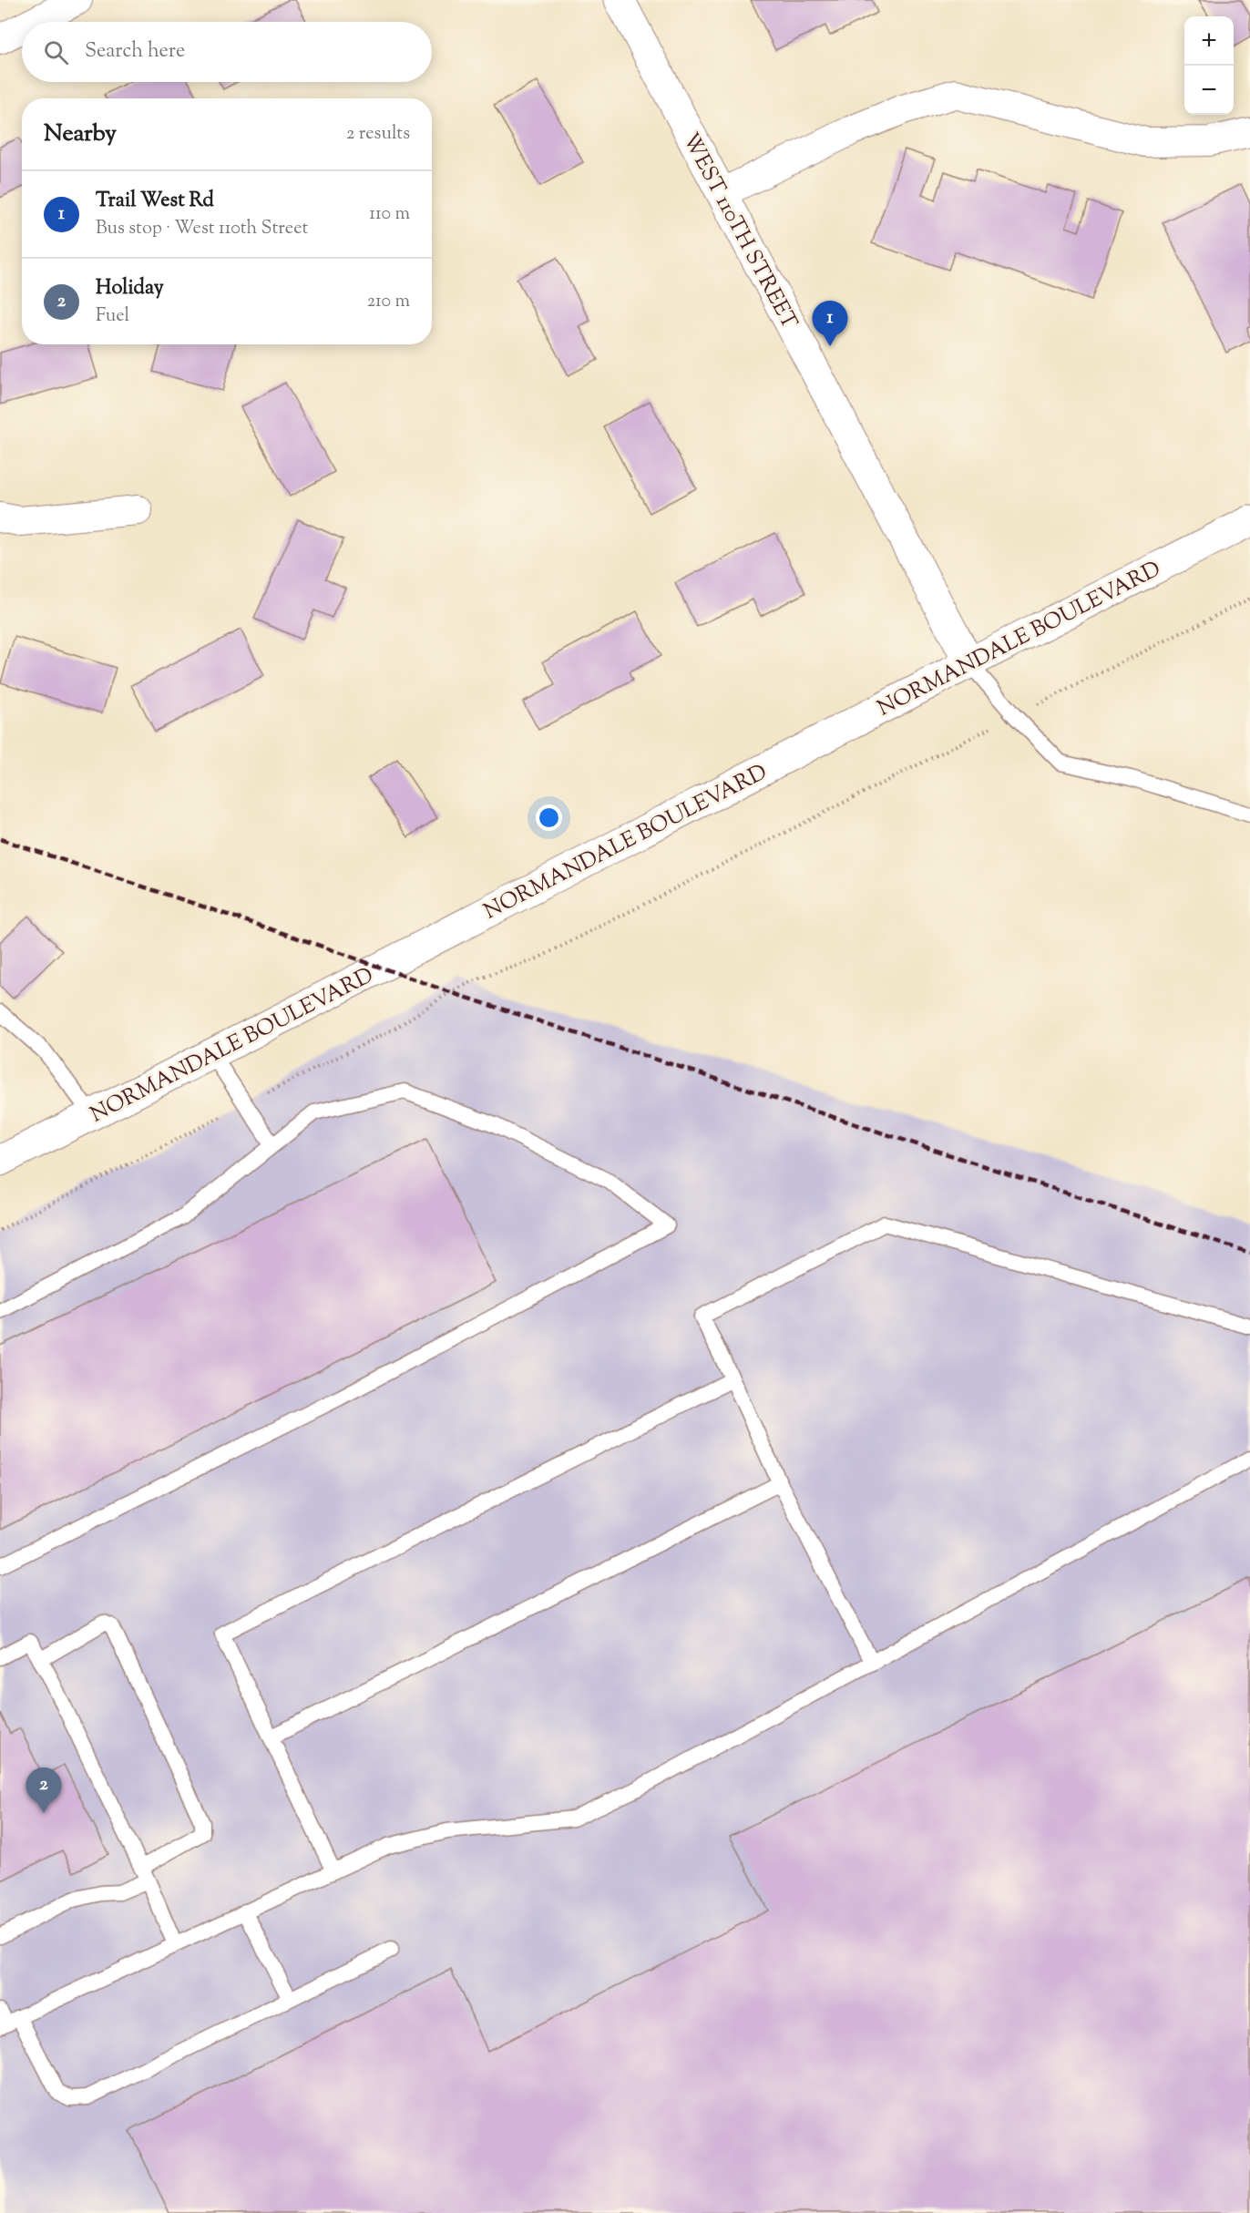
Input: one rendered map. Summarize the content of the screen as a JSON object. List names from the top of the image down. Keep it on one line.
{"streets":{"street":["WEST 110TH STREET","NORMANDALE BOULEVARD"]},"crossings":[["WEST 110TH STREET","NORMANDALE BOULEVARD"]],"page":{"map_buttons":["+","−"],"search":"Search here","heading":["Nearby","2 results"],"list":[{"mark":"1","name":"Trail West Rd","note":"Bus stop · West 110th Street","value":"110 m"},{"mark":"2","name":"Holiday","note":"Fuel","value":"210 m"}],"pins":["1","2"]}}
